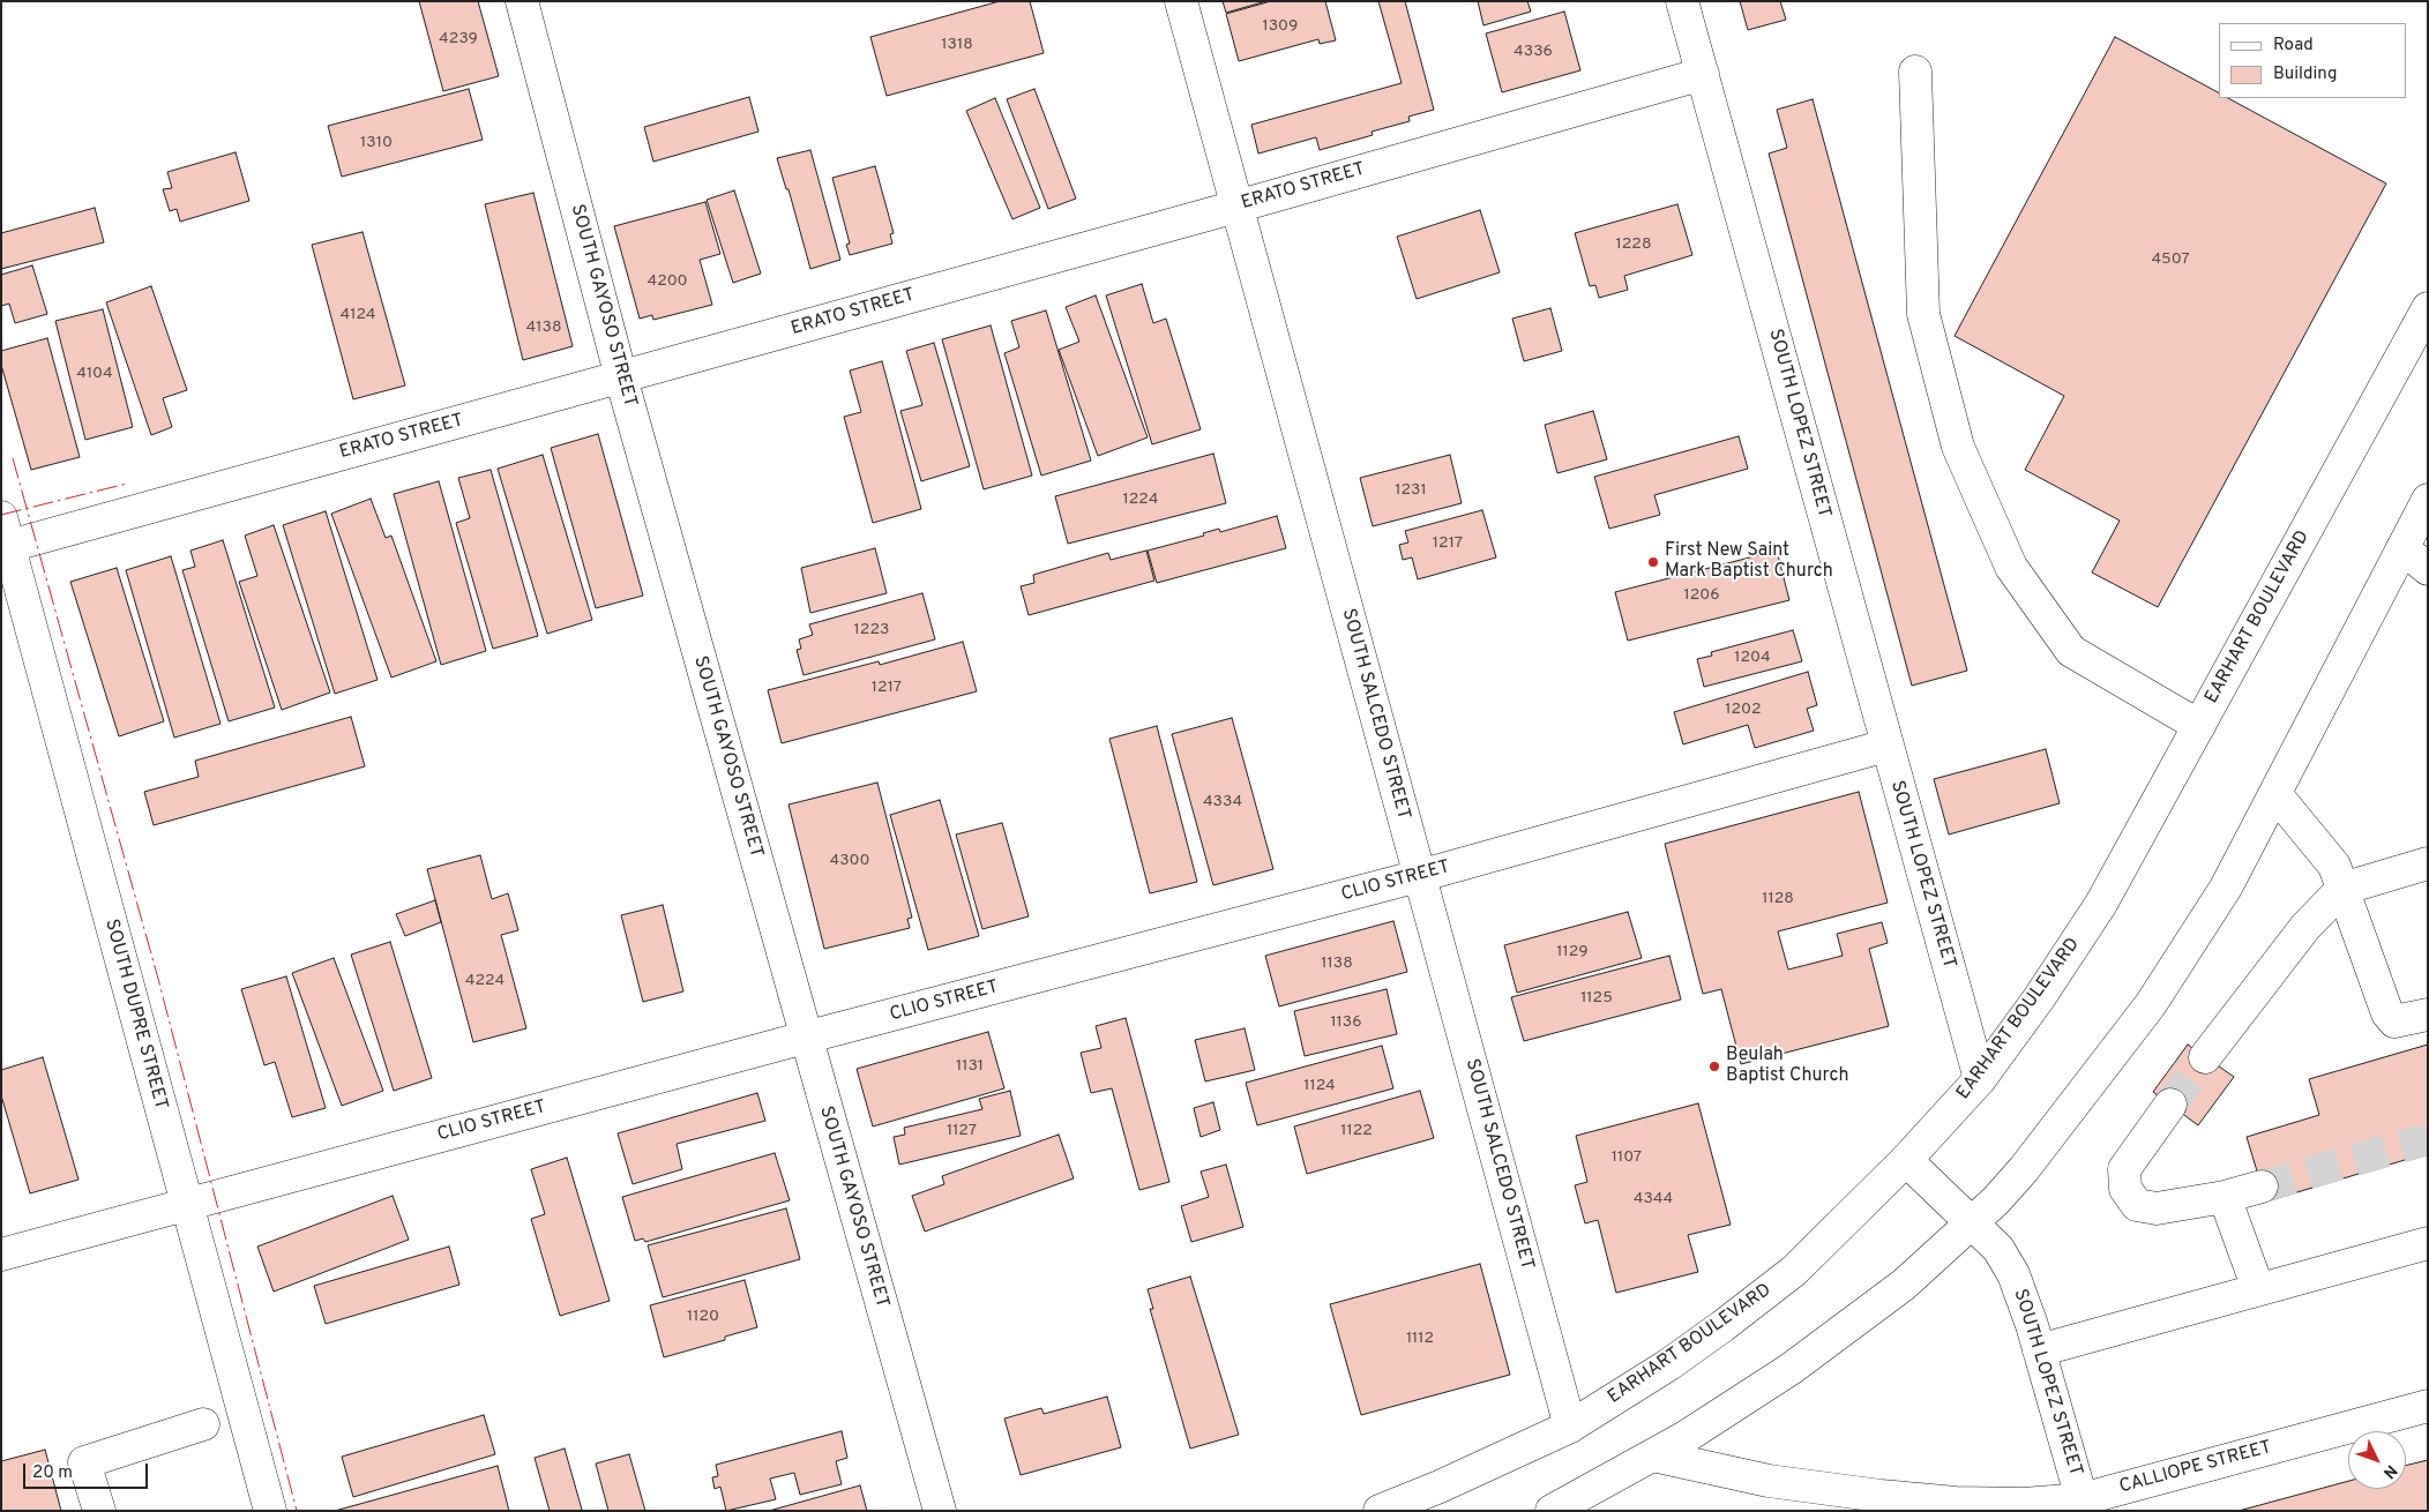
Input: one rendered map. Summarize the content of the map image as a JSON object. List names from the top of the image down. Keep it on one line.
{"streets":{"street":["ERATO STREET","SOUTH GAYOSO STREET","SOUTH LOPEZ STREET","EARHART BOULEVARD","SOUTH SALCEDO STREET","CLIO STREET","SOUTH DUPRE STREET","CALLIOPE STREET"]},"crossings":[["ERATO STREET","SOUTH GAYOSO STREET"],["ERATO STREET","SOUTH LOPEZ STREET"],["ERATO STREET","SOUTH SALCEDO STREET"],["ERATO STREET","SOUTH DUPRE STREET"],["SOUTH GAYOSO STREET","CLIO STREET"],["SOUTH LOPEZ STREET","EARHART BOULEVARD"],["SOUTH LOPEZ STREET","CLIO STREET"],["SOUTH LOPEZ STREET","CALLIOPE STREET"],["EARHART BOULEVARD","SOUTH SALCEDO STREET"],["SOUTH SALCEDO STREET","CLIO STREET"],["CLIO STREET","SOUTH DUPRE STREET"]],"places":["First New Saint Mark Baptist Church","Beulah Baptist Church"],"house_numbers":["1309","4239","1318","4336","1310","1228","4507","4200","4124","4138","4104","1231","1224","1217","1206","1223","1204","1217","1202","4334","4300","1128","1129","1138","4224","1125","1136","1131","1124","1127","1122","1107","4344","1120","1112"],"legend":["Road","Building"],"scale_bar":"20 m","north":"bottom right"}
